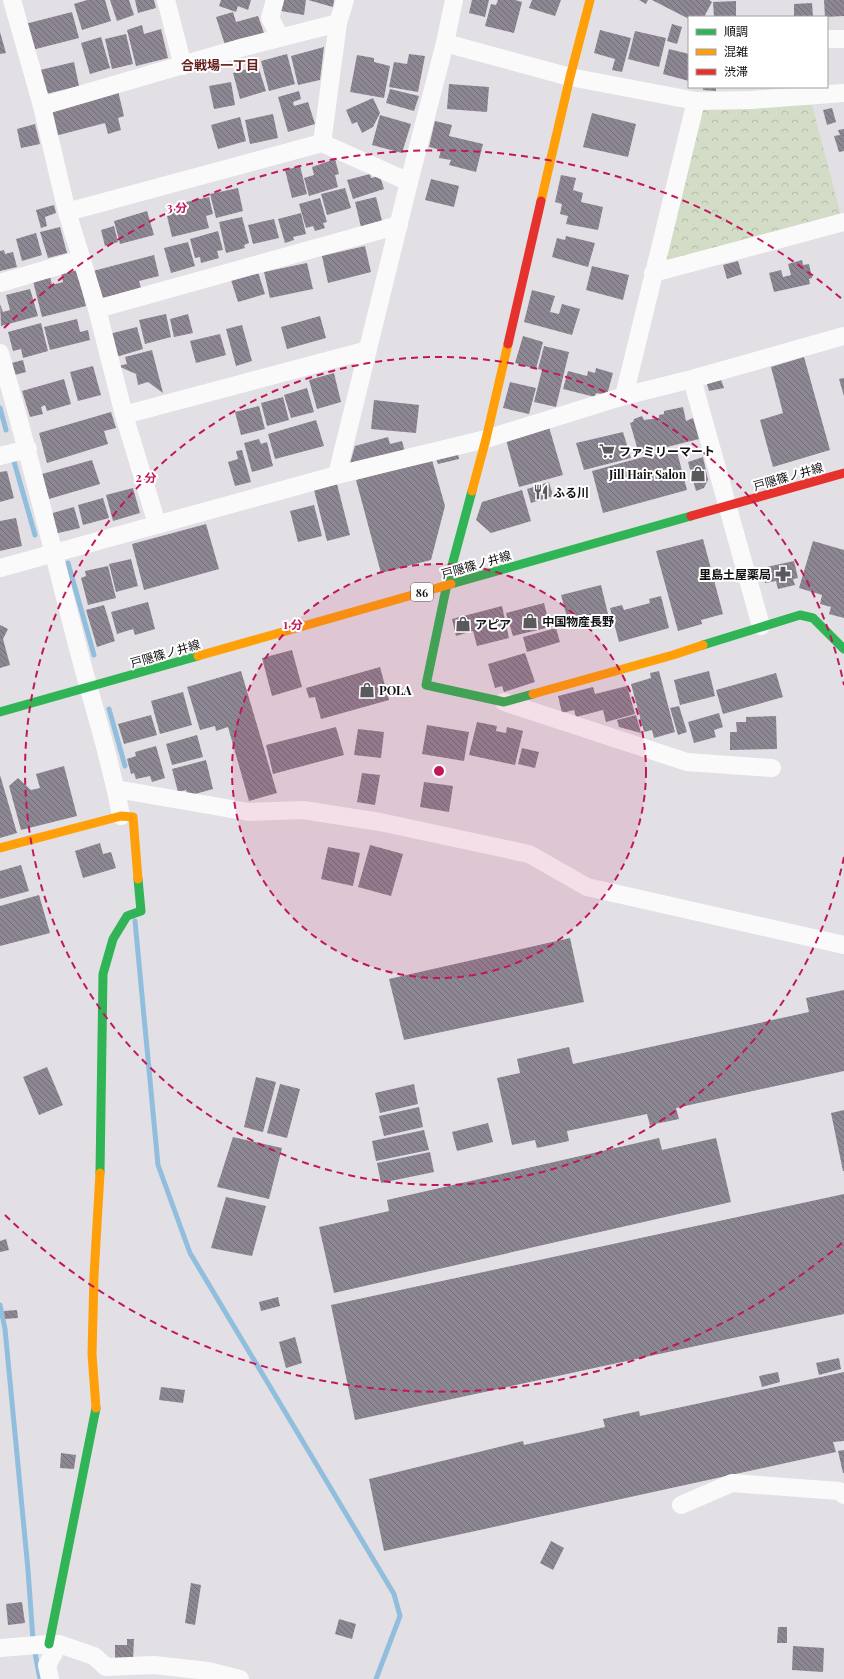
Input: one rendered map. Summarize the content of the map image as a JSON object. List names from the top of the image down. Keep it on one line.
{"streets":{"street":["戸隠篠ノ井線","86"]},"districts":["合戦場一丁目"],"places":{"supermarket":["ファミリーマート"],"shop":["Jill Hair Salon","中国物産長野","アピア","POLA"],"restaurant":["ふる川"],"pharmacy":["里島土屋薬局"]},"legend":["順調","混雑","渋滞"],"rings":["3 分","2 分","1 分"]}
